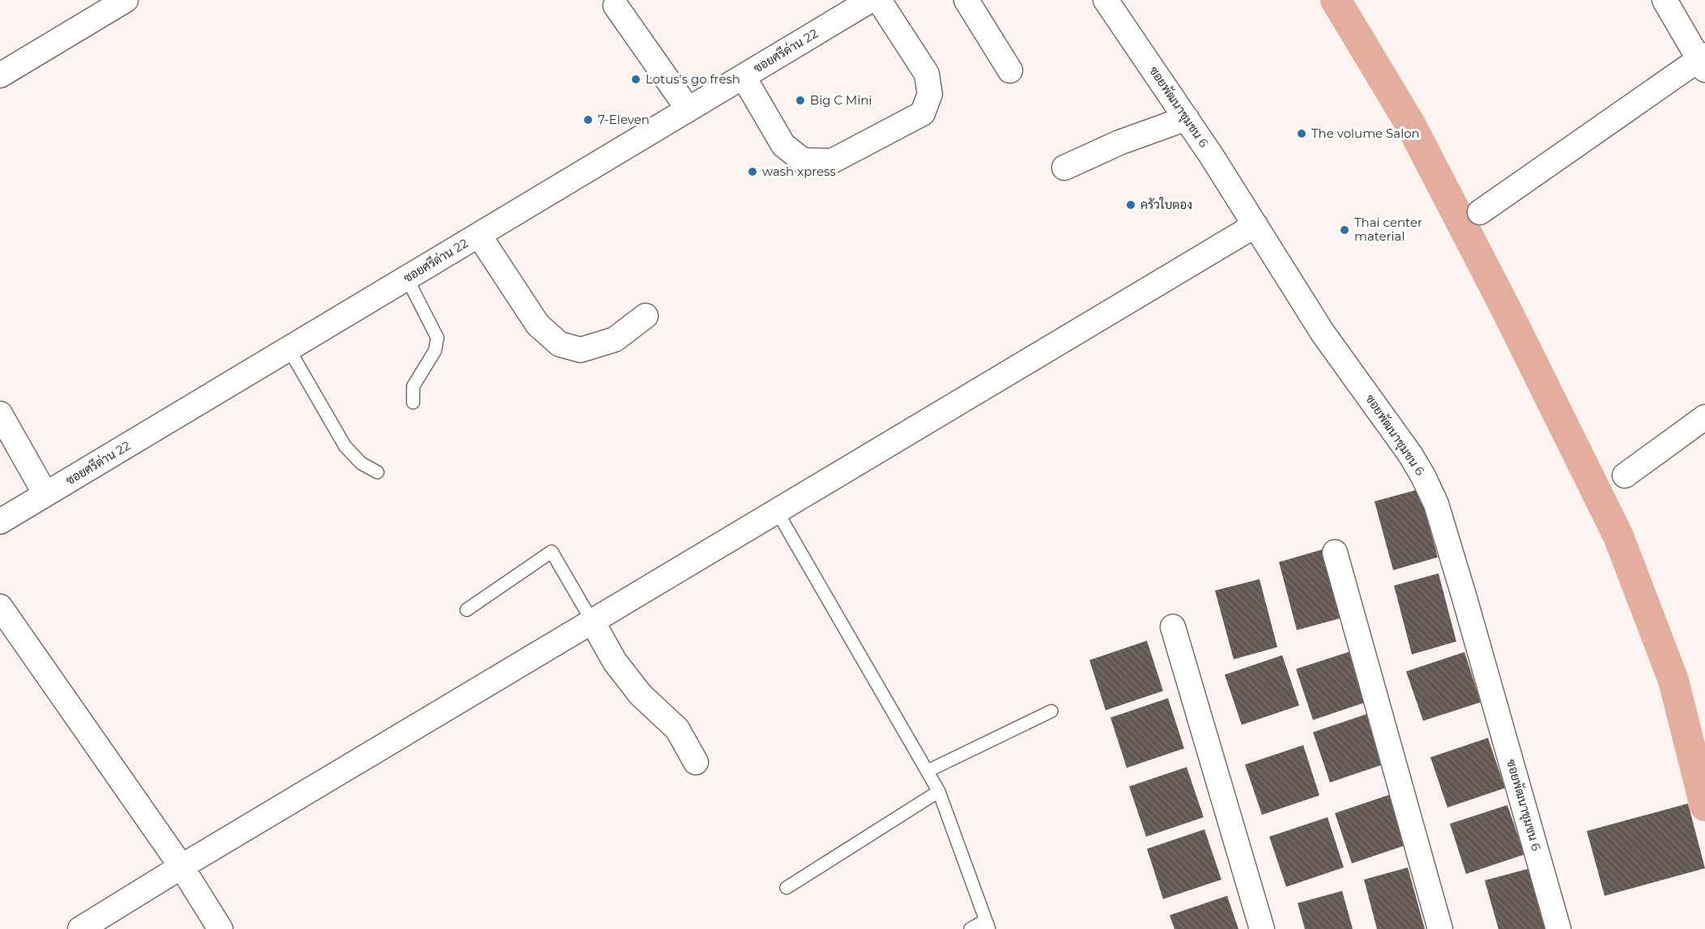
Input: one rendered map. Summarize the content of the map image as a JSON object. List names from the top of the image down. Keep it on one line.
{"streets":{"street":["ซอยศรีด่าน 22","ซอยพัฒนาชุมชน 6"]},"places":["Lotus's go fresh","Big C Mini","7-Eleven","The volume Salon","wash xpress","ครัวใบตอง","Thai center material"]}
